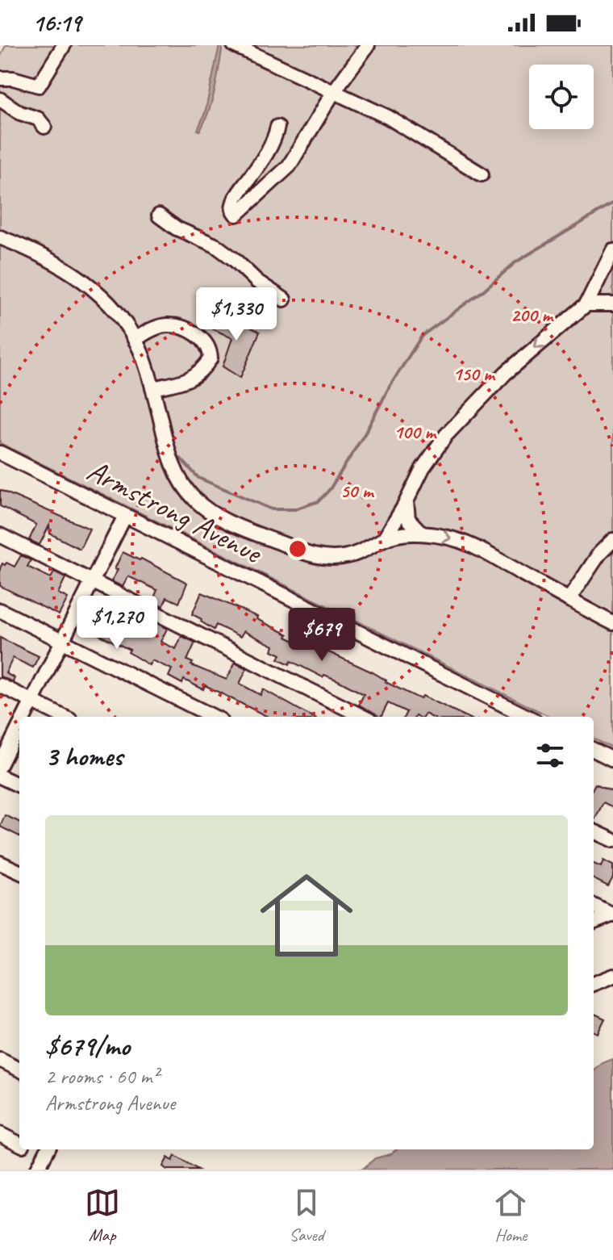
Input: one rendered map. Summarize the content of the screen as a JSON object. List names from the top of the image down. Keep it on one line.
{"streets":{"street":["Armstrong Avenue"]},"page":{"status":"16:19","price":["$1,330","$1,270","$679"],"heading":"3 homes","list":[{"name":"$679/mo","note":"2 rooms · 60 m² · Armstrong Avenue"}],"tabs":["Map","Saved","Home"]},"rings":["200 m","150 m","100 m","50 m"]}
